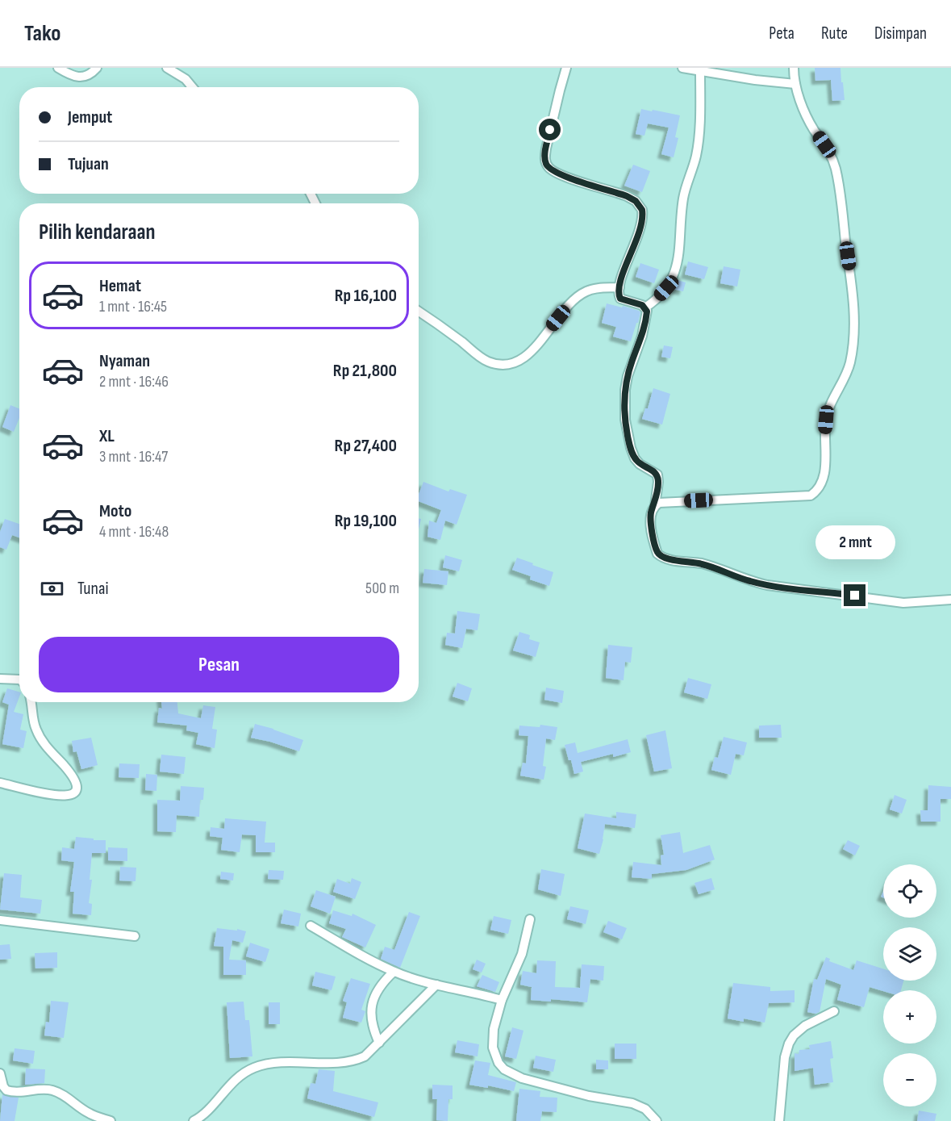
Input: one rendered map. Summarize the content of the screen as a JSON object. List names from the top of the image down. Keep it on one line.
{"page":{"header":"Tako","nav":["Peta","Rute","Disimpan"],"banner":["Jemput","Tujuan"],"heading":"Pilih kendaraan","list":[{"name":"Hemat","note":"1 mnt · 16:45","value":"Rp 16,100"},{"name":"Nyaman","note":"2 mnt · 16:46","value":"Rp 21,800"},{"name":"XL","note":"3 mnt · 16:47","value":"Rp 27,400"},{"name":"Moto","note":"4 mnt · 16:48","value":"Rp 19,100"}],"bubble":"2 mnt","pay":["Tunai","500 m"],"buttons":"Pesan","map_buttons":["+","−"]}}
